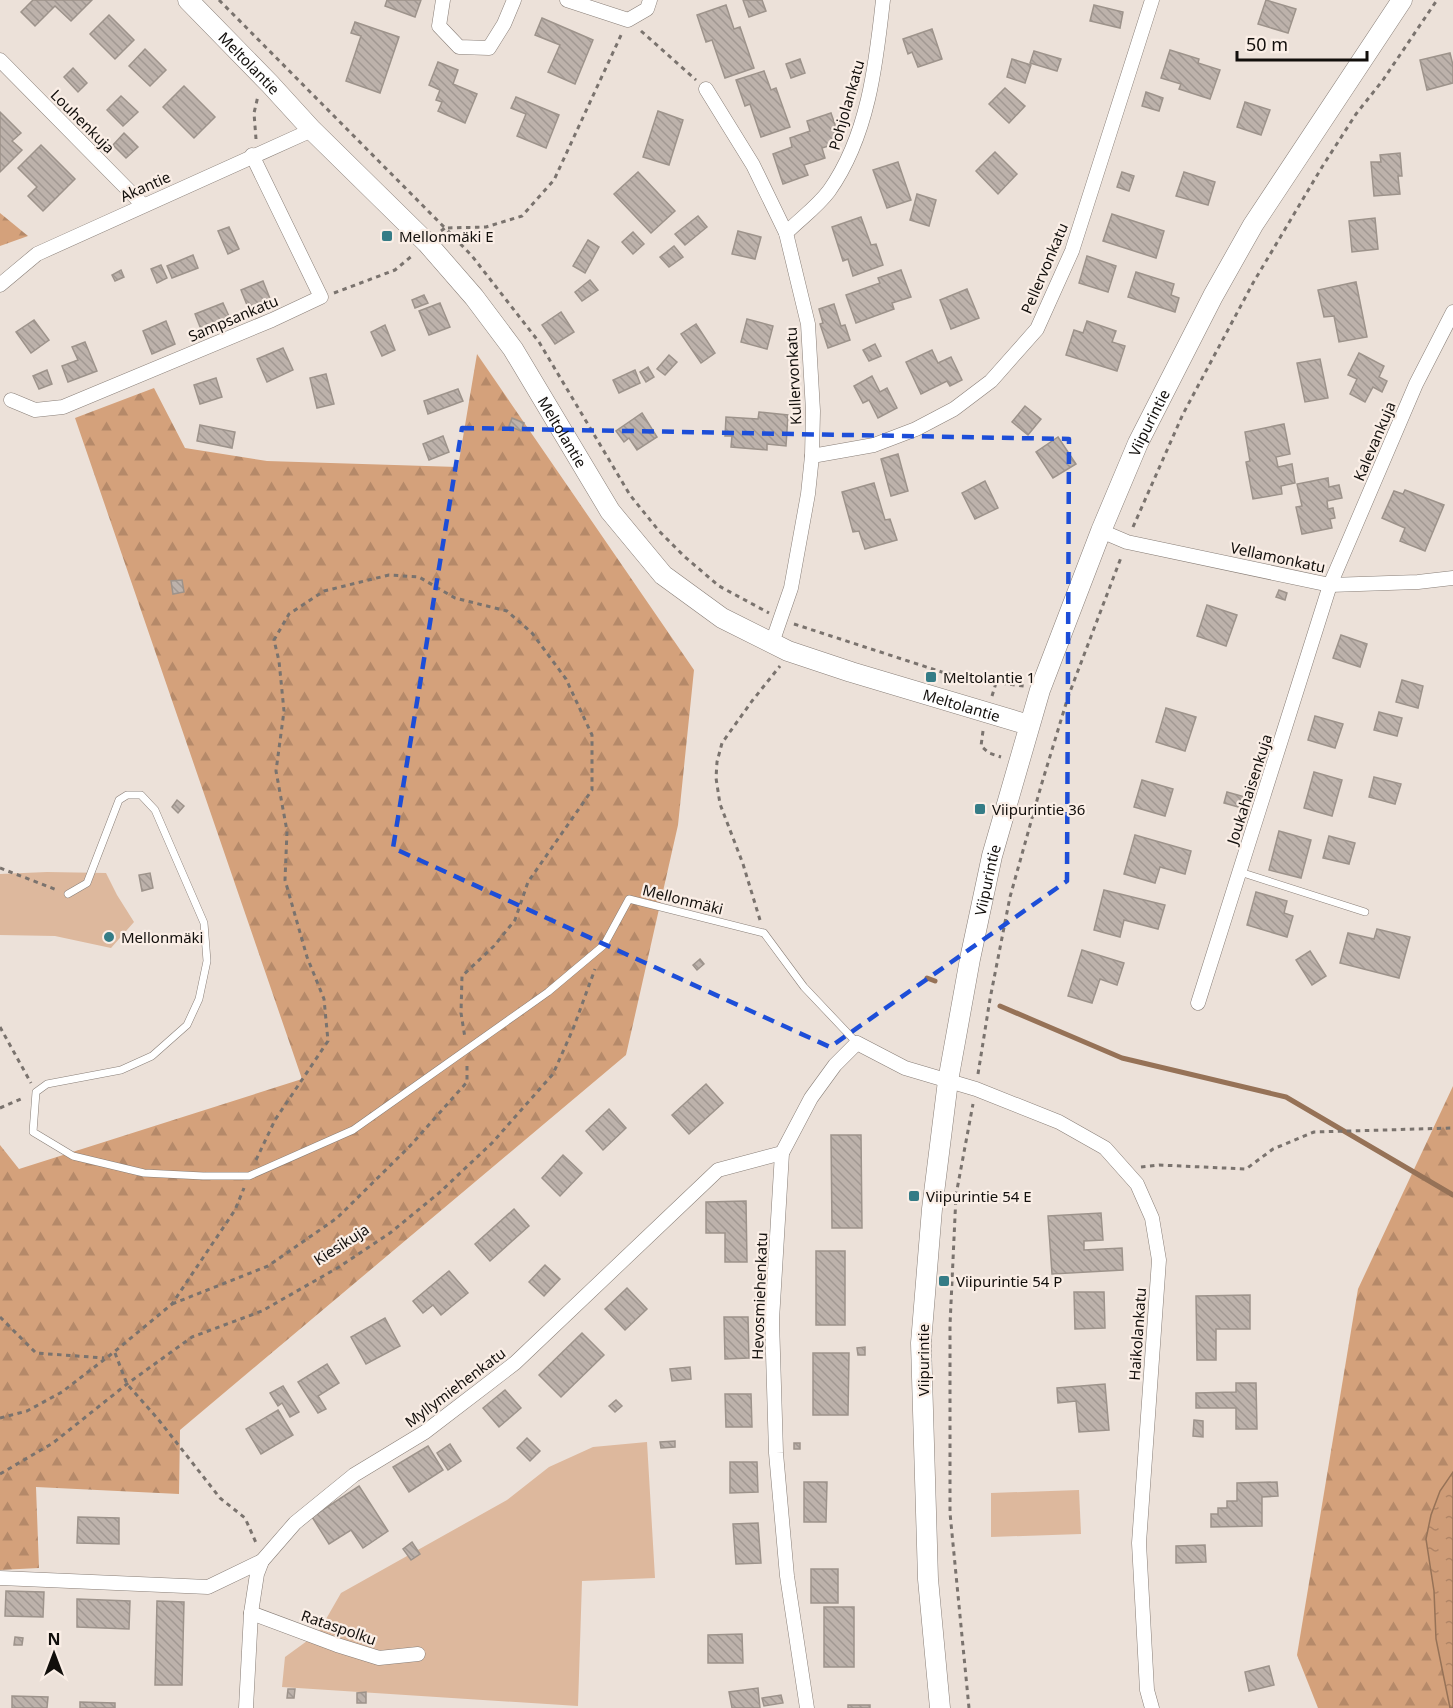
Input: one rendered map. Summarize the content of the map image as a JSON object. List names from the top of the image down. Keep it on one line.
{"streets":{"main road":["Meltolantie","Viipurintie"],"street":["Pohjolankatu","Louhenkuja","Akantie","Pellervonkatu","Sampsankatu","Kullervonkatu","Kalevankuja","Vellamonkatu","Joukahaisenkuja","Hevosmiehenkatu","Haikolankatu","Myllymiehenkatu","Rataspolku"],"lane":["Mellonmäki"],"path":["Kiesikuja"]},"crossings":[["Meltolantie","Akantie"],["Meltolantie","Kullervonkatu"],["Meltolantie","Viipurintie"],["Pohjolankatu","Kullervonkatu"],["Louhenkuja","Akantie"],["Pellervonkatu","Kullervonkatu"],["Viipurintie","Vellamonkatu"],["Viipurintie","Haikolankatu"],["Kalevankuja","Vellamonkatu"],["Kalevankuja","Joukahaisenkuja"],["Vellamonkatu","Joukahaisenkuja"],["Mellonmäki","Kiesikuja"],["Hevosmiehenkatu","Myllymiehenkatu"],["Myllymiehenkatu","Rataspolku"]],"places":{"transit":["Mellonmäki E","Meltolantie 1","Viipurintie 36","Viipurintie 54 E","Viipurintie 54 P"],"other":["Mellonmäki"]},"scale_bar":"50 m","north":"top"}
